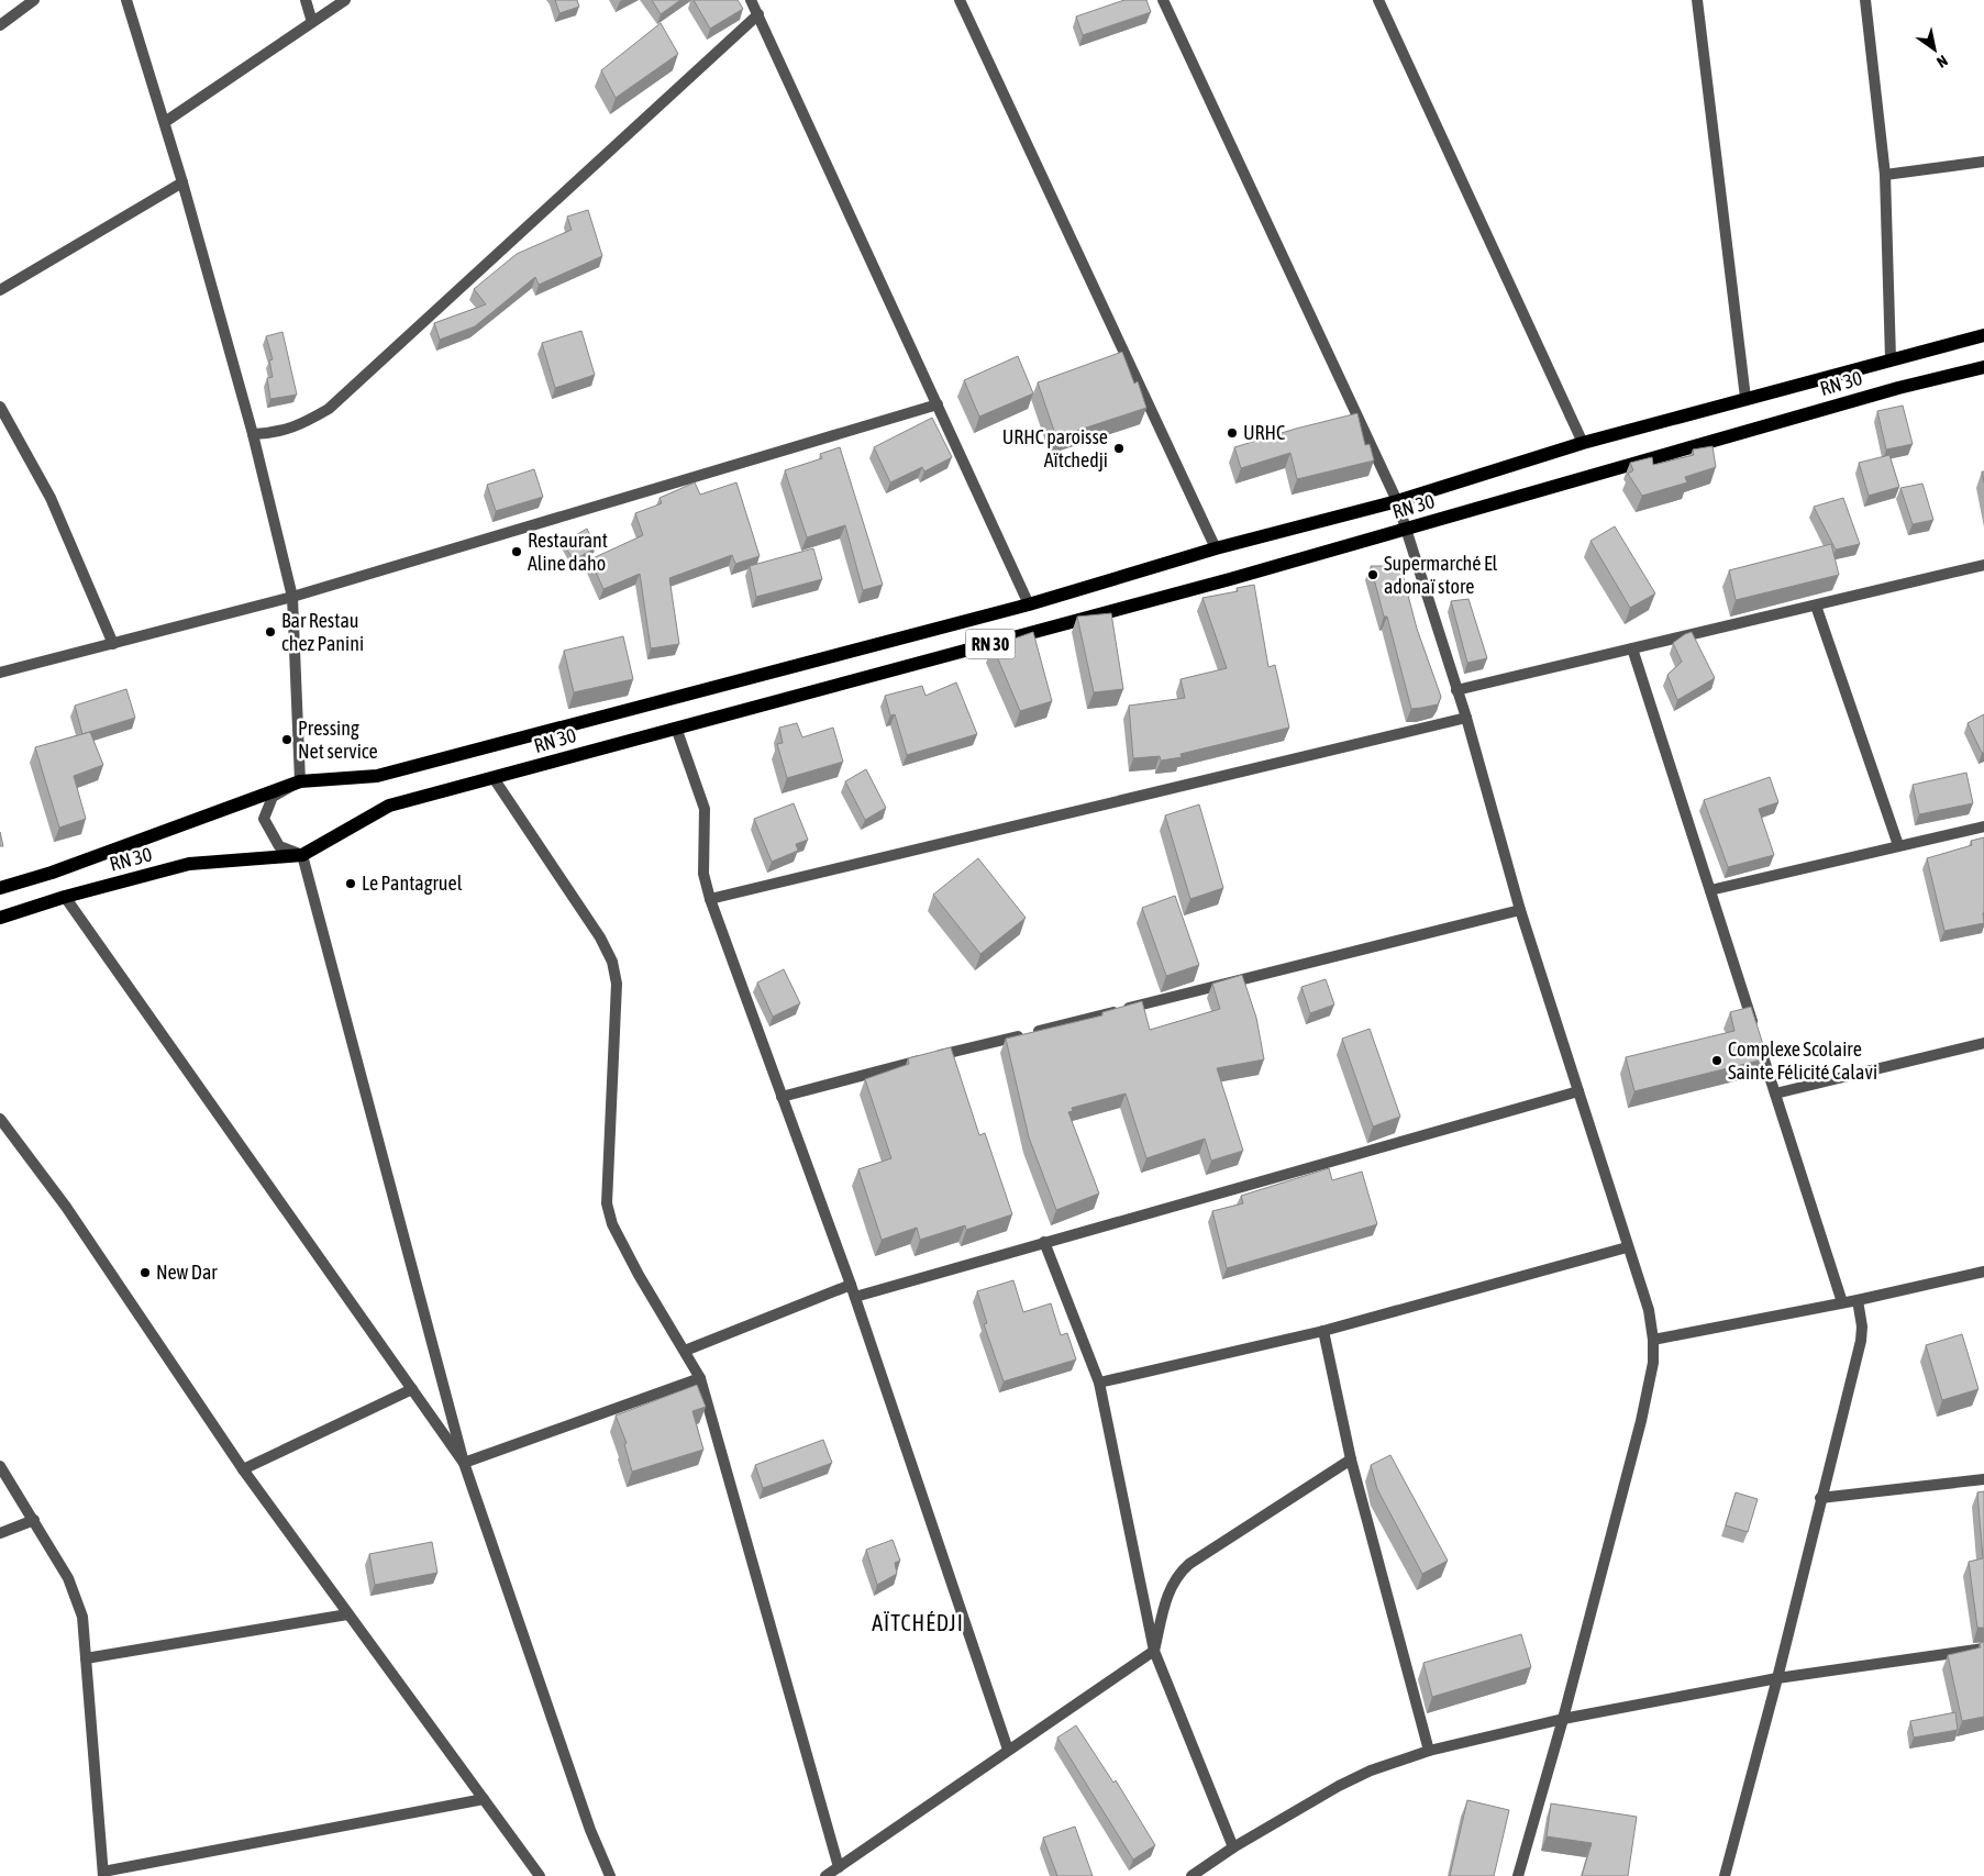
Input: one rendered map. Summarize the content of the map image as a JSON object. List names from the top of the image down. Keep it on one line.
{"streets":{"main road":["RN 30"]},"districts":["AÏTCHÉDJI"],"places":["URHC","URHC paroisse Aïtchedji","Restaurant Aline daho","Supermarché El adonaï store","Bar Restau chez Panini","Pressing Net service","Le Pantagruel","Complexe Scolaire Sainte Félicité Calavi","New Dar"],"north":"bottom right"}
